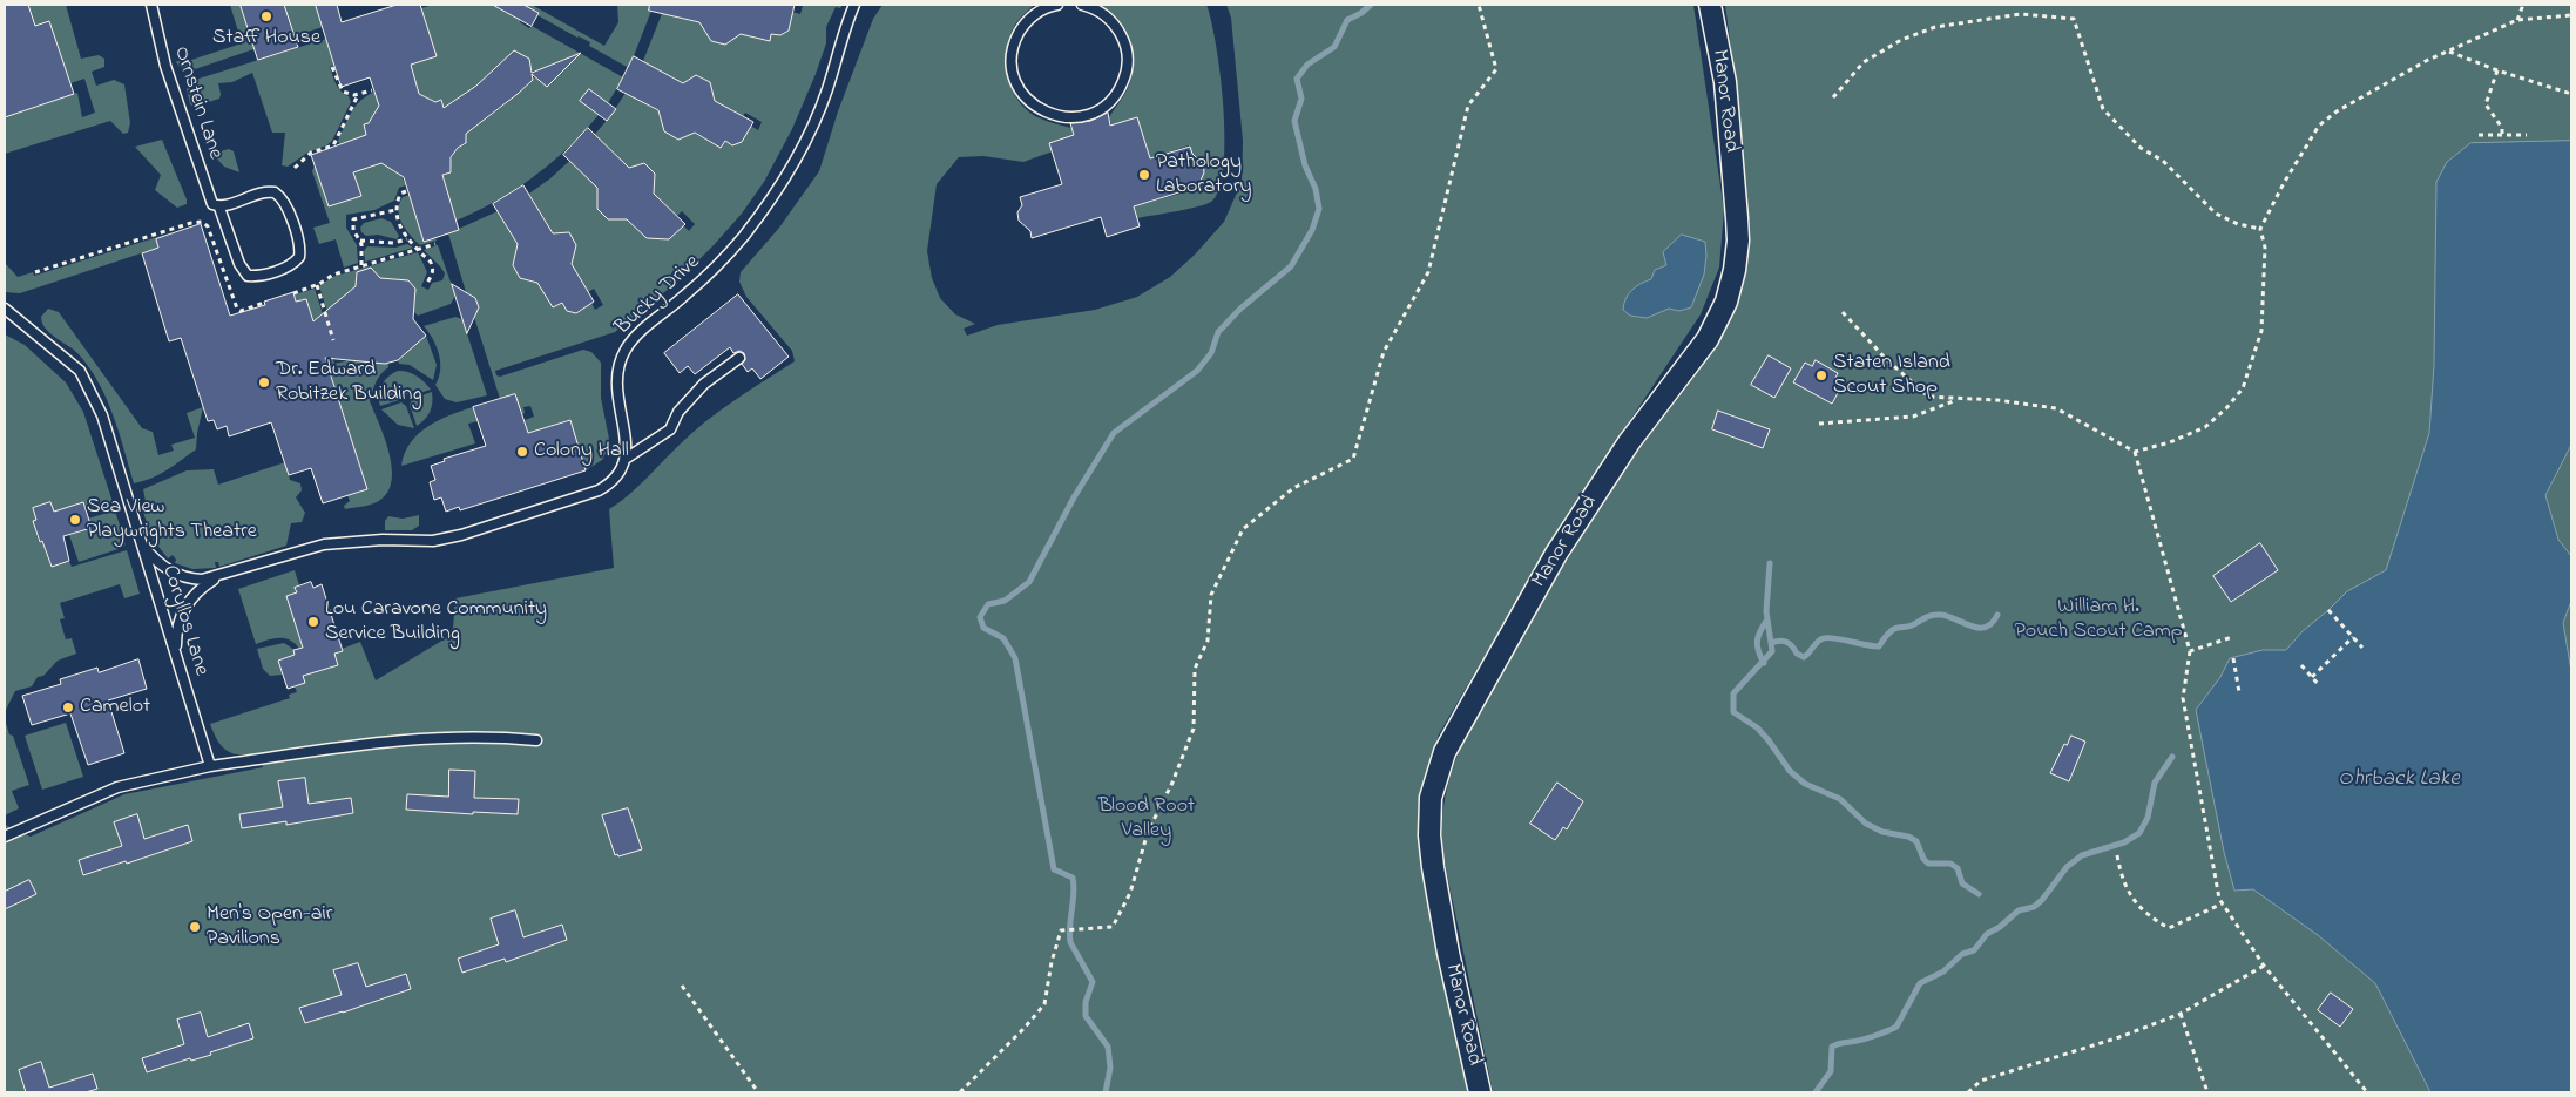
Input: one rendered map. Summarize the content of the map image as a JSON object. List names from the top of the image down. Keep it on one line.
{"streets":{"street":["Manor Road"],"lane":["Ornstein Lane","Bucky Drive","Coryllos Lane"]},"water":["Ohrback Lake"],"parks":["William H. Pouch Scout Camp","Blood Root Valley"],"places":["Staff House","Pathology Laboratory","Staten Island Scout Shop","Dr. Edward Robitzek Building","Colony Hall","Sea View Playwrights Theatre","Lou Caravone Community Service Building","Camelot","Men's Open-air Pavilions"]}
